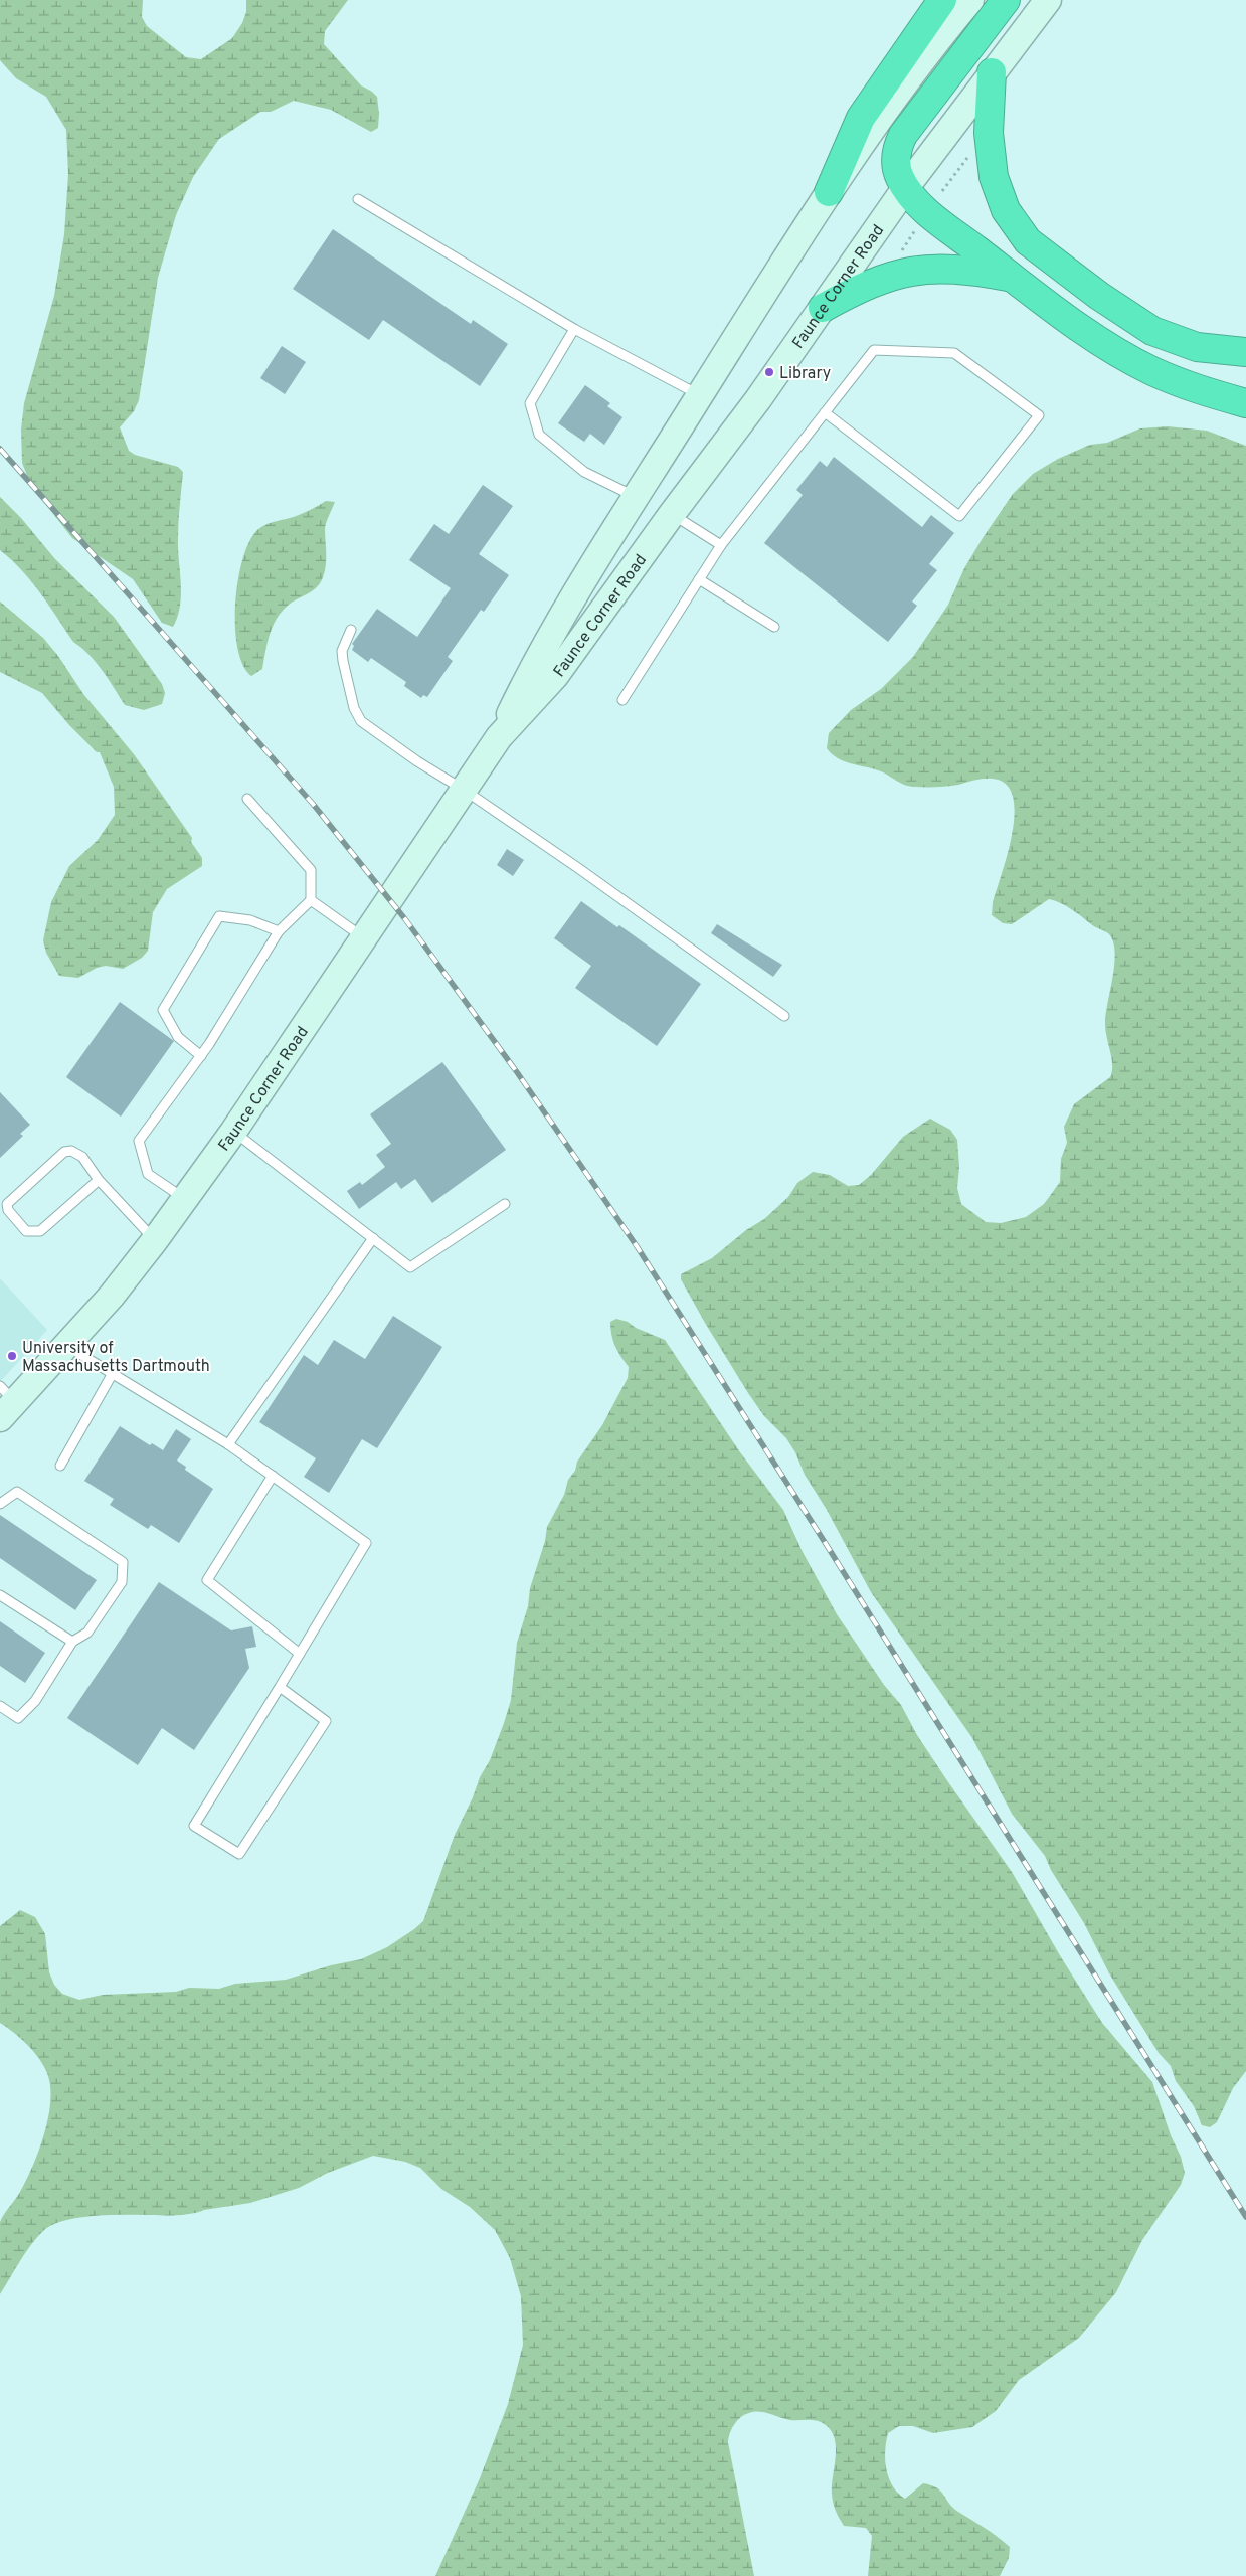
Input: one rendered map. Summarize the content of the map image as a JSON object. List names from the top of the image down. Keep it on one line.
{"streets":{"main road":["Faunce Corner Road"]},"places":["Library","University of Massachusetts Dartmouth"]}
